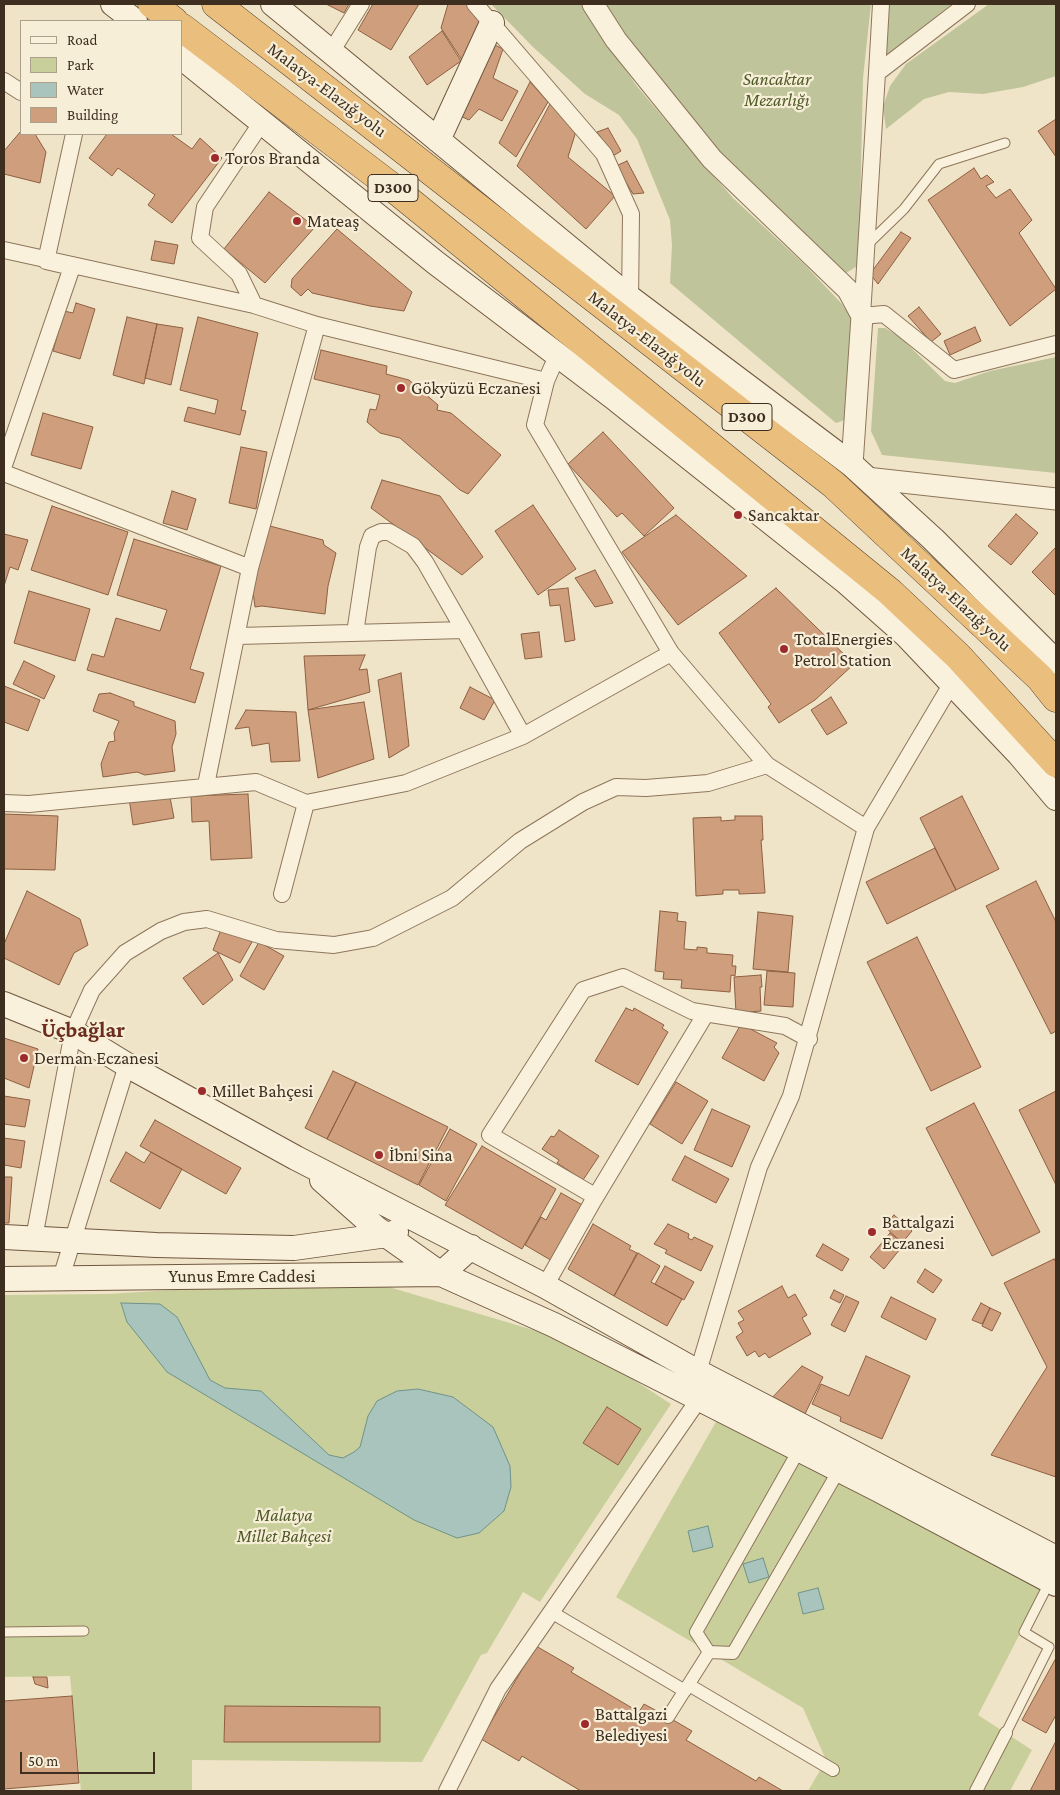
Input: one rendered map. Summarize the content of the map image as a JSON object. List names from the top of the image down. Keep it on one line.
{"streets":{"highway":["Malatya-Elazığ yolu","D300"],"main road":["Yunus Emre Caddesi"]},"districts":["Üçbağlar"],"parks":["Sancaktar Mezarlığı","Malatya Millet Bahçesi"],"places":["Toros Branda","Mateaş","Gökyüzü Eczanesi","Sancaktar","TotalEnergies Petrol Station","Derman Eczanesi","Millet Bahçesi","İbni Sina","Battalgazi Eczanesi","Battalgazi Belediyesi"],"legend":["Road","Park","Water","Building"],"scale_bar":"50 m"}
